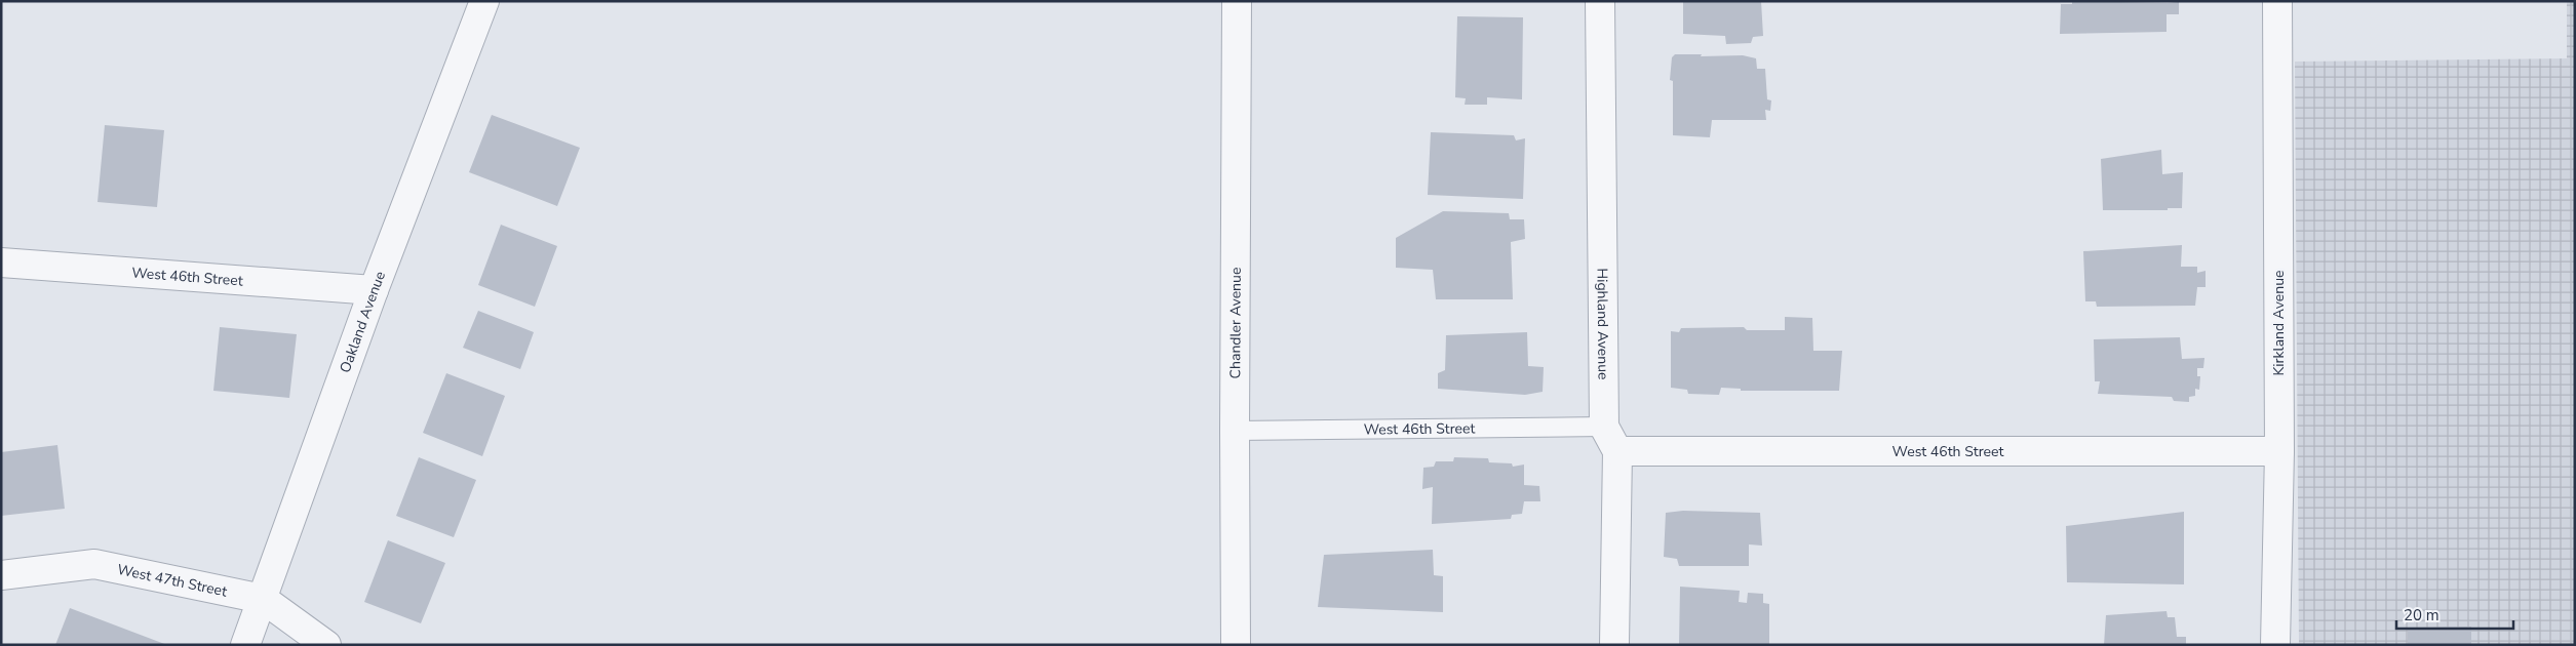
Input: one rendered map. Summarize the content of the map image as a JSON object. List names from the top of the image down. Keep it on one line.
{"streets":{"street":["West 46th Street","Oakland Avenue","Chandler Avenue","Kirkland Avenue","Highland Avenue","West 47th Street"]},"crossings":[["West 46th Street","Oakland Avenue"],["West 46th Street","Chandler Avenue"],["West 46th Street","Kirkland Avenue"],["West 46th Street","Highland Avenue"],["Oakland Avenue","West 47th Street"]],"scale_bar":"20 m"}
